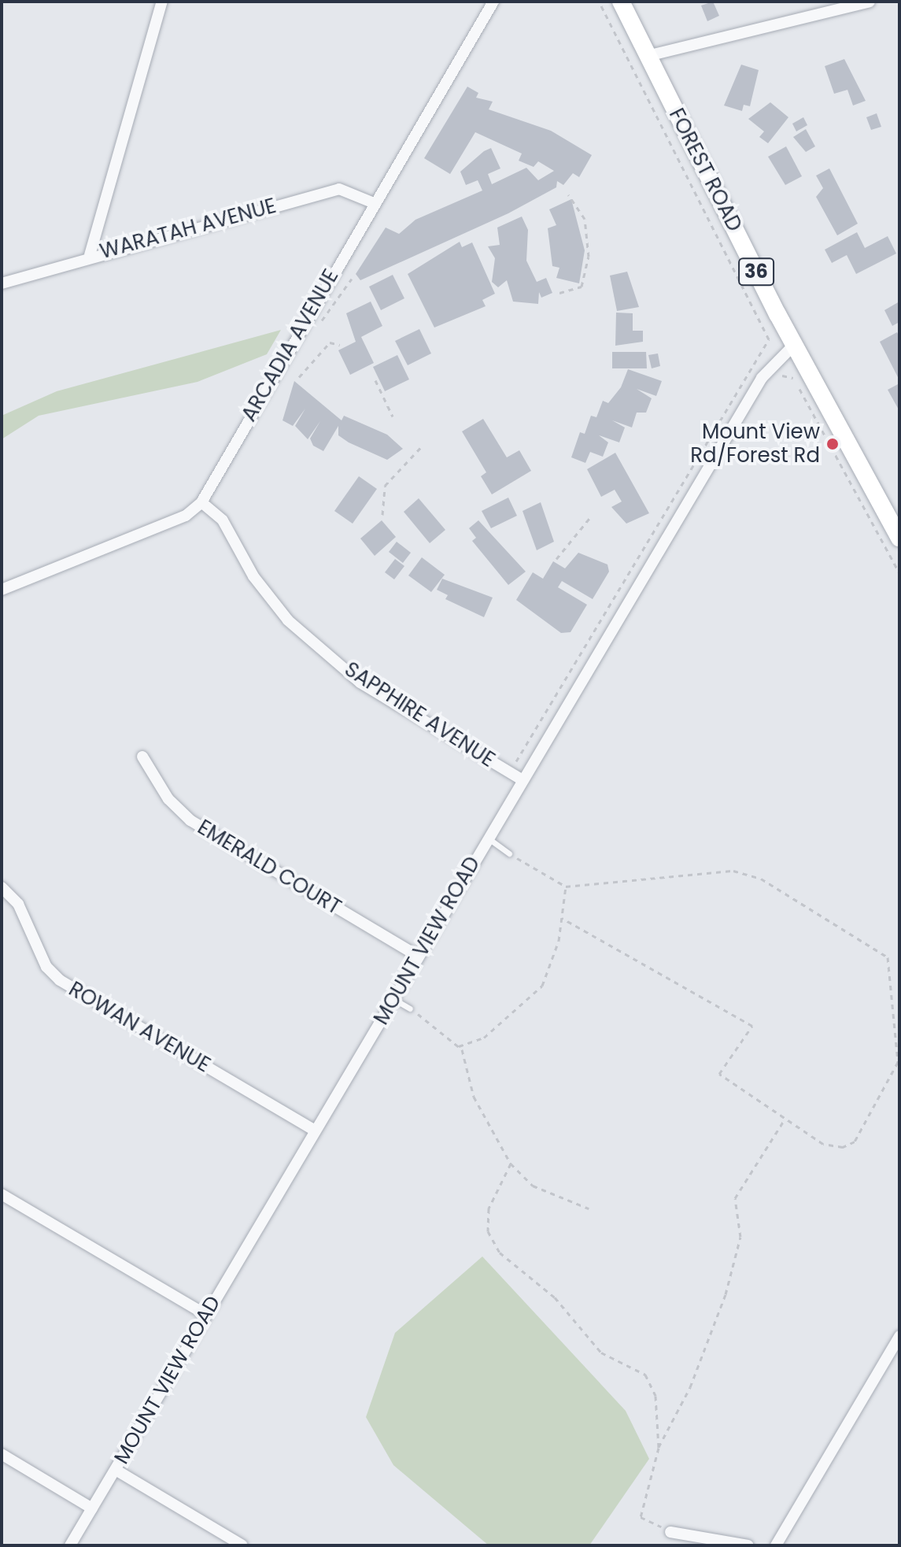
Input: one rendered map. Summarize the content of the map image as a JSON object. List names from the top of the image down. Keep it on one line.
{"streets":{"main road":["FOREST ROAD","36"],"street":["WARATAH AVENUE","ARCADIA AVENUE","SAPPHIRE AVENUE","EMERALD COURT","MOUNT VIEW ROAD","ROWAN AVENUE"]},"crossings":[["FOREST ROAD","MOUNT VIEW ROAD"],["WARATAH AVENUE","ARCADIA AVENUE"],["ARCADIA AVENUE","SAPPHIRE AVENUE"],["SAPPHIRE AVENUE","MOUNT VIEW ROAD"],["EMERALD COURT","MOUNT VIEW ROAD"],["MOUNT VIEW ROAD","ROWAN AVENUE"]],"places":["Mount View Rd/Forest Rd"]}
